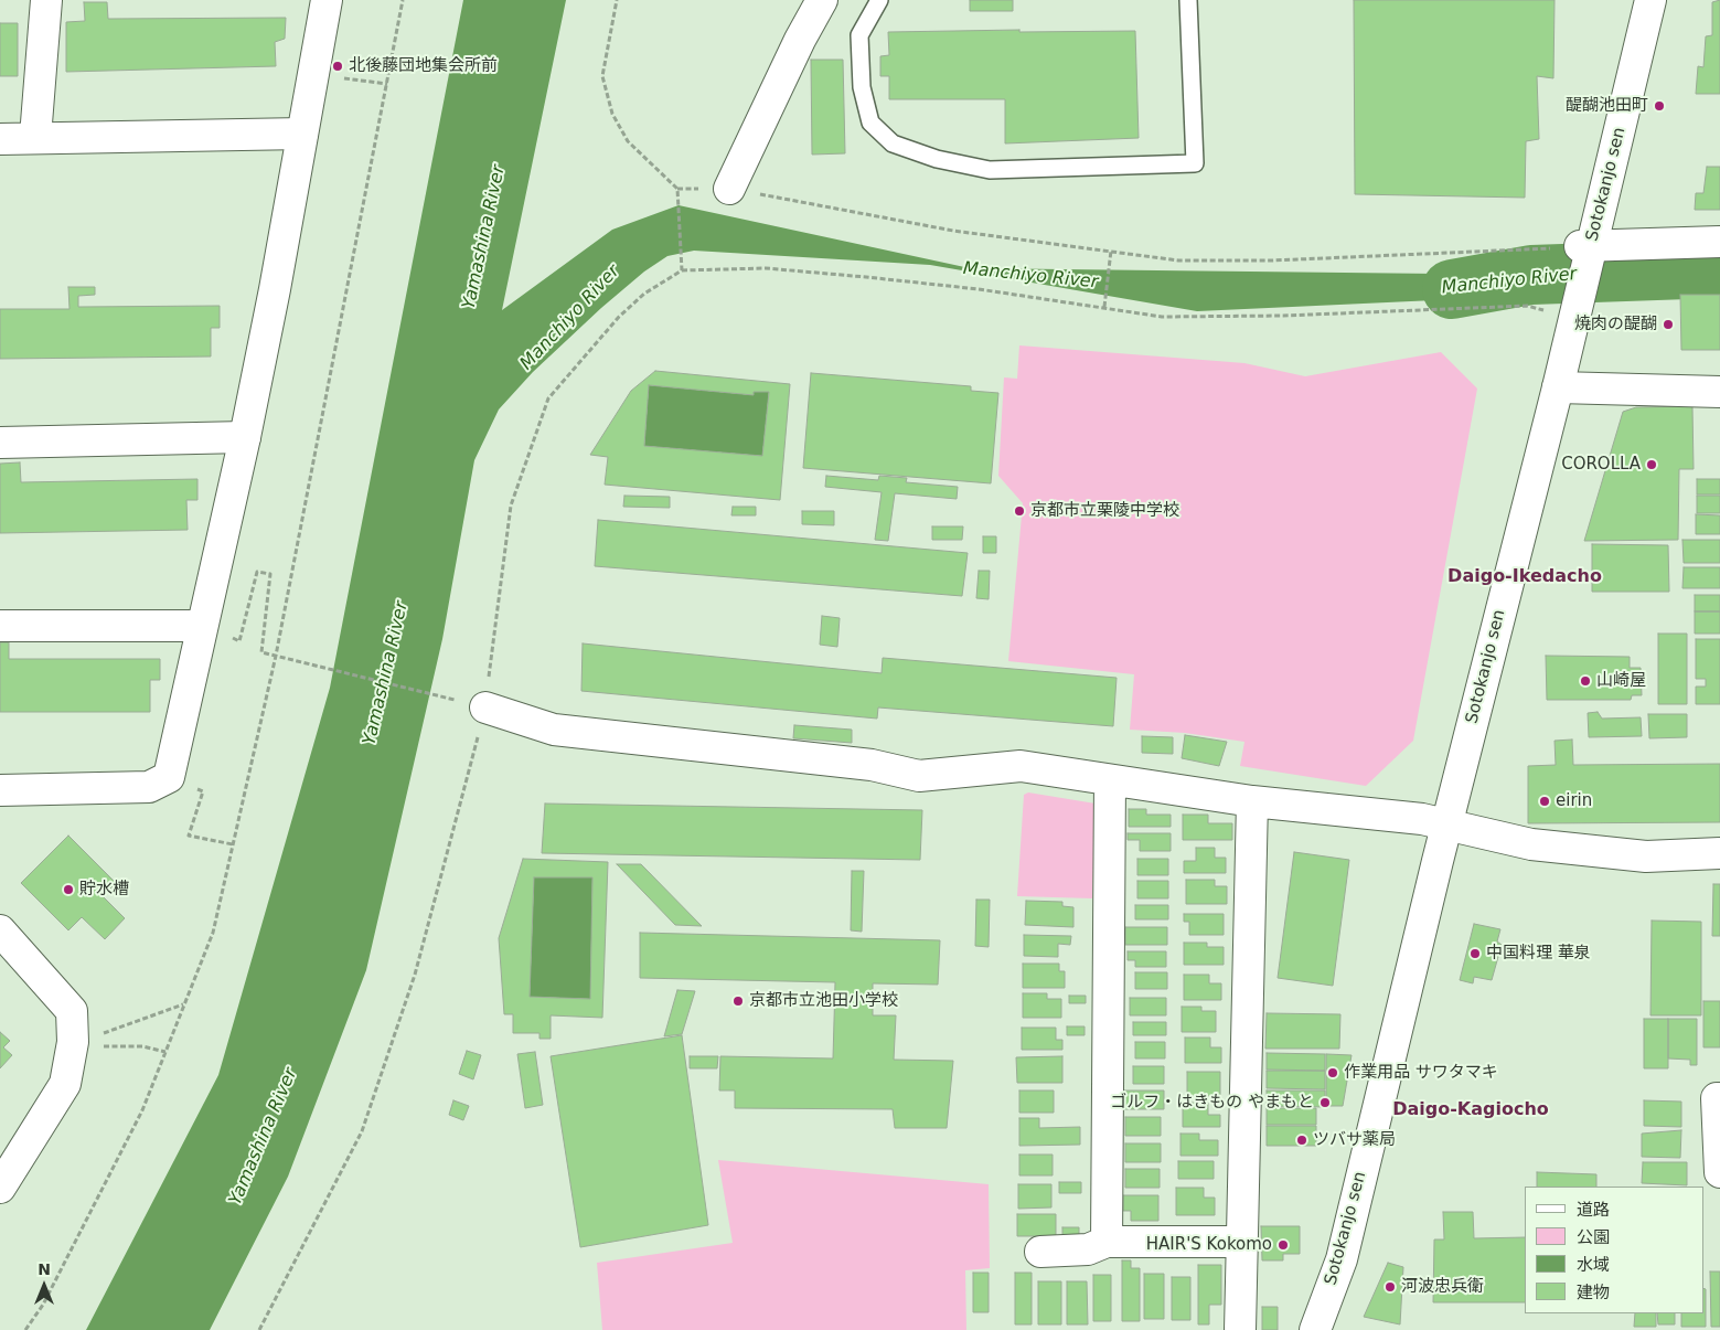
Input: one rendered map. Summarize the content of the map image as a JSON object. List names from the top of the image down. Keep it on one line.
{"streets":{"street":["Sotokanjo sen"]},"districts":["Daigo-Ikedacho","Daigo-Kagiocho"],"water":["Yamashina River","Manchiyo River"],"places":["北後藤団地集会所前","醍醐池田町","焼肉の醍醐","COROLLA","京都市立栗陵中学校","山崎屋","eirin","貯水槽","中国料理 華泉","京都市立池田小学校","作業用品 サワタマキ","ゴルフ・はきもの やまもと","ツバサ薬局","HAIR'S Kokomo","河波忠兵衛"],"legend":["道路","公園","水域","建物"],"north":"top"}
